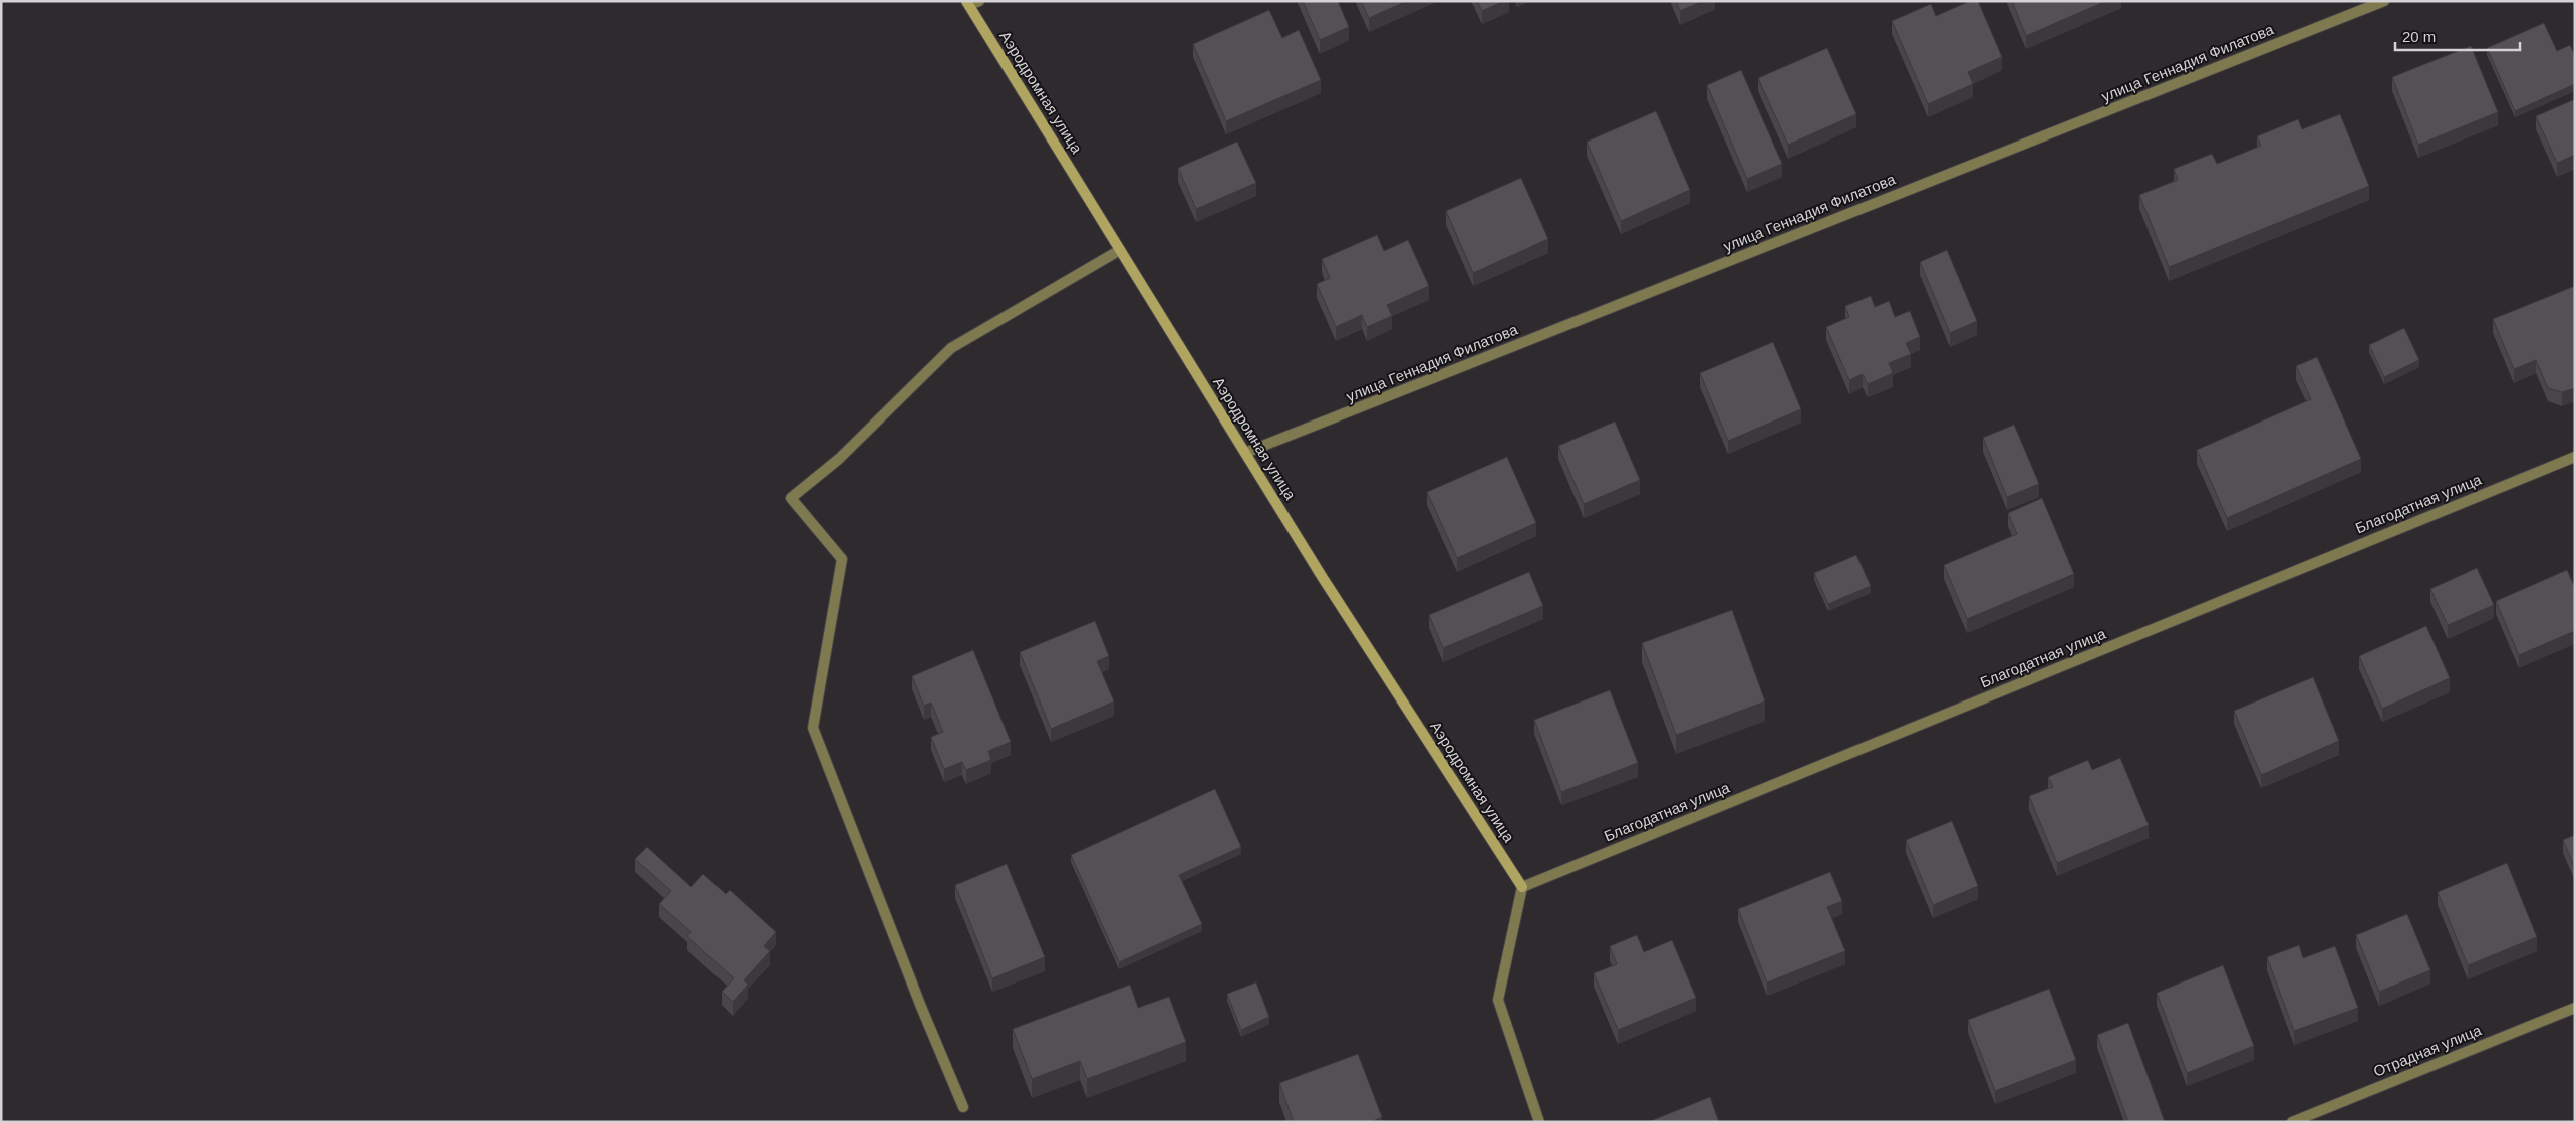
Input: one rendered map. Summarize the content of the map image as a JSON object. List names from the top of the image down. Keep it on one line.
{"streets":{"street":["улица Геннадия Филатова","Аэродромная улица","Благодатная улица","Отрадная улица"]},"crossings":[["улица Геннадия Филатова","Аэродромная улица"],["Аэродромная улица","Благодатная улица"]],"scale_bar":"20 m"}
